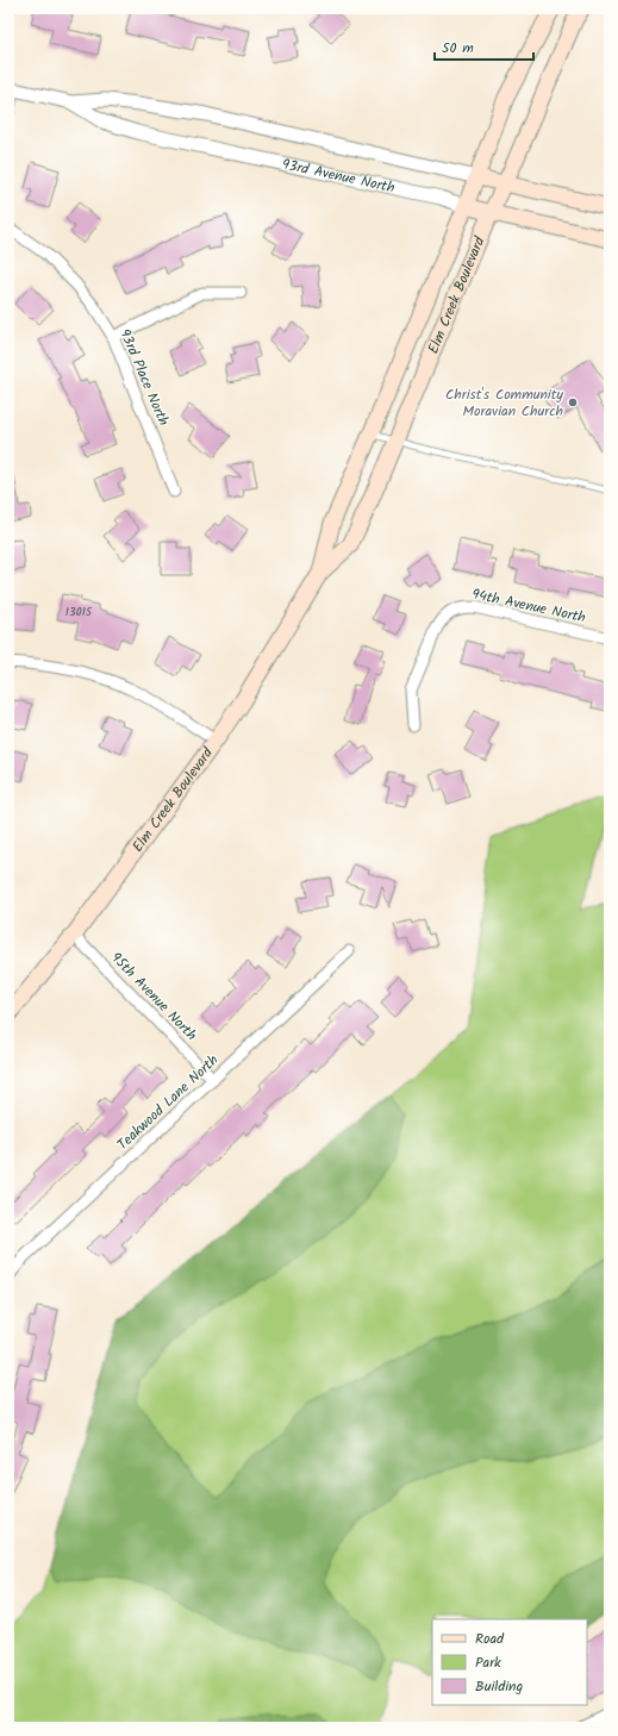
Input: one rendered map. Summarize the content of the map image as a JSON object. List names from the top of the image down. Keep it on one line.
{"streets":{"main road":["93rd Avenue North","Elm Creek Boulevard"],"street":["93rd Place North","94th Avenue North","95th Avenue North","Teakwood Lane North"]},"crossings":[["93rd Avenue North","Elm Creek Boulevard"],["Elm Creek Boulevard","95th Avenue North"],["95th Avenue North","Teakwood Lane North"]],"places":["Christ's Community Moravian Church"],"house_numbers":["13015"],"legend":["Road","Park","Building"],"scale_bar":"50 m"}
